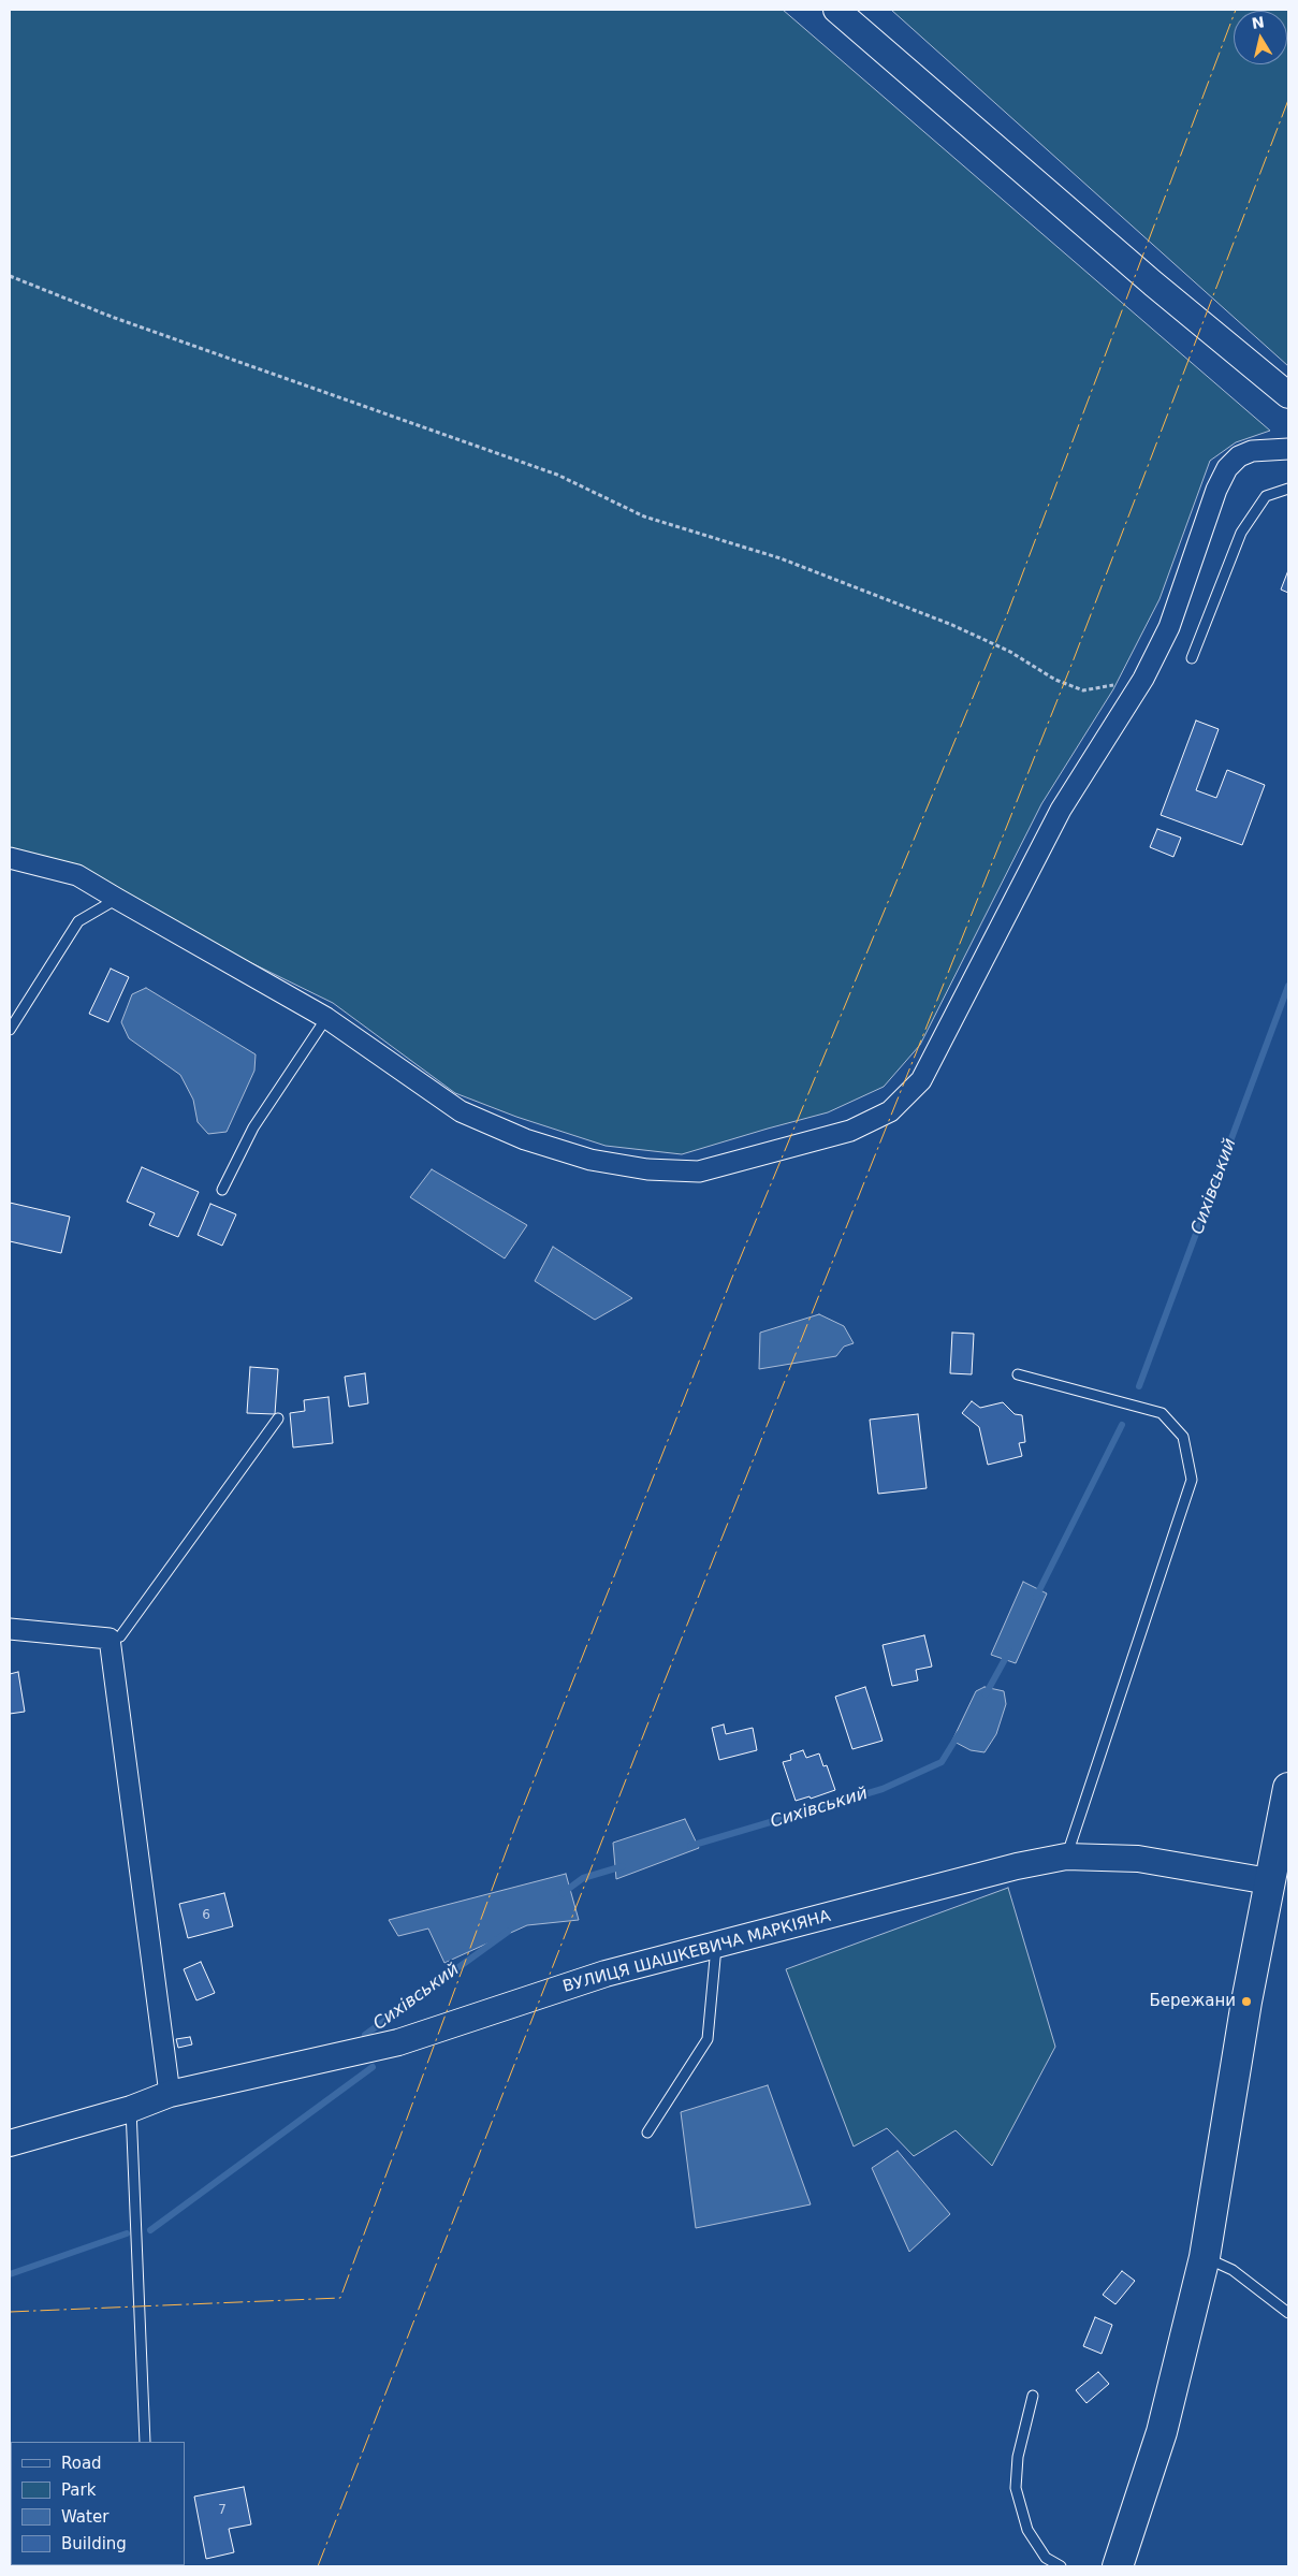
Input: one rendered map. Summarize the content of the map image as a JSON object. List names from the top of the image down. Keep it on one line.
{"streets":{"street":["ВУЛИЦЯ ШАШКЕВИЧА МАРКІЯНА"]},"water":["Сихівський"],"places":["Бережани"],"house_numbers":["6","7"],"legend":["Road","Park","Water","Building"],"north":"top"}
